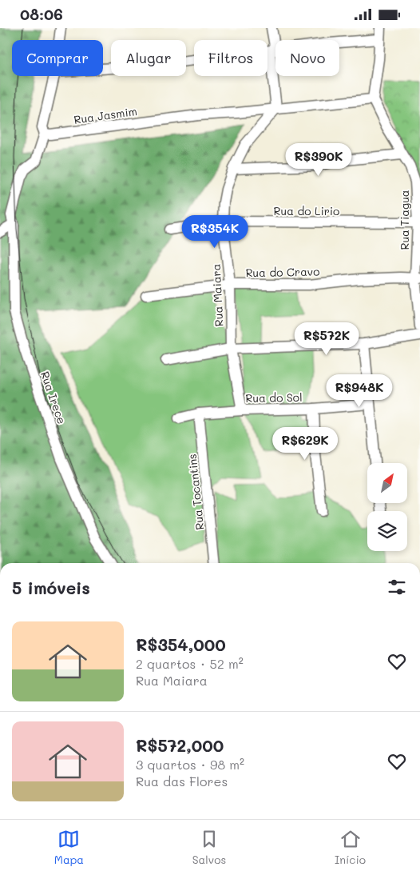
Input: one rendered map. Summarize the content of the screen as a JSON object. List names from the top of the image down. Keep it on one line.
{"streets":{"street":["Rua Jasmim","Rua do Lirio","Rua Tiagua","Rua do Cravo","Rua Maiara","Rua Irece","Rua do Sol","Rua Tocantins"]},"crossings":[["Rua Jasmim","Rua Tiagua"],["Rua Jasmim","Rua Maiara"],["Rua Jasmim","Rua Irece"],["Rua do Lirio","Rua Tiagua"],["Rua do Lirio","Rua Maiara"],["Rua Tiagua","Rua do Cravo"],["Rua do Cravo","Rua Maiara"],["Rua Maiara","Rua do Sol"],["Rua do Sol","Rua Tocantins"]],"north":"top right","page":{"status":"08:06","chip":["Comprar","Alugar","Filtros","Novo"],"price":["R$390K","R$354K","R$572K","R$948K","R$629K"],"heading":"5 imóveis","list":[{"name":"R$354,000","note":"2 quartos · 52 m² · Rua Maiara"},{"name":"R$572,000","note":"3 quartos · 98 m² · Rua das Flores"}],"tabs":["Mapa","Salvos","Início"]}}
